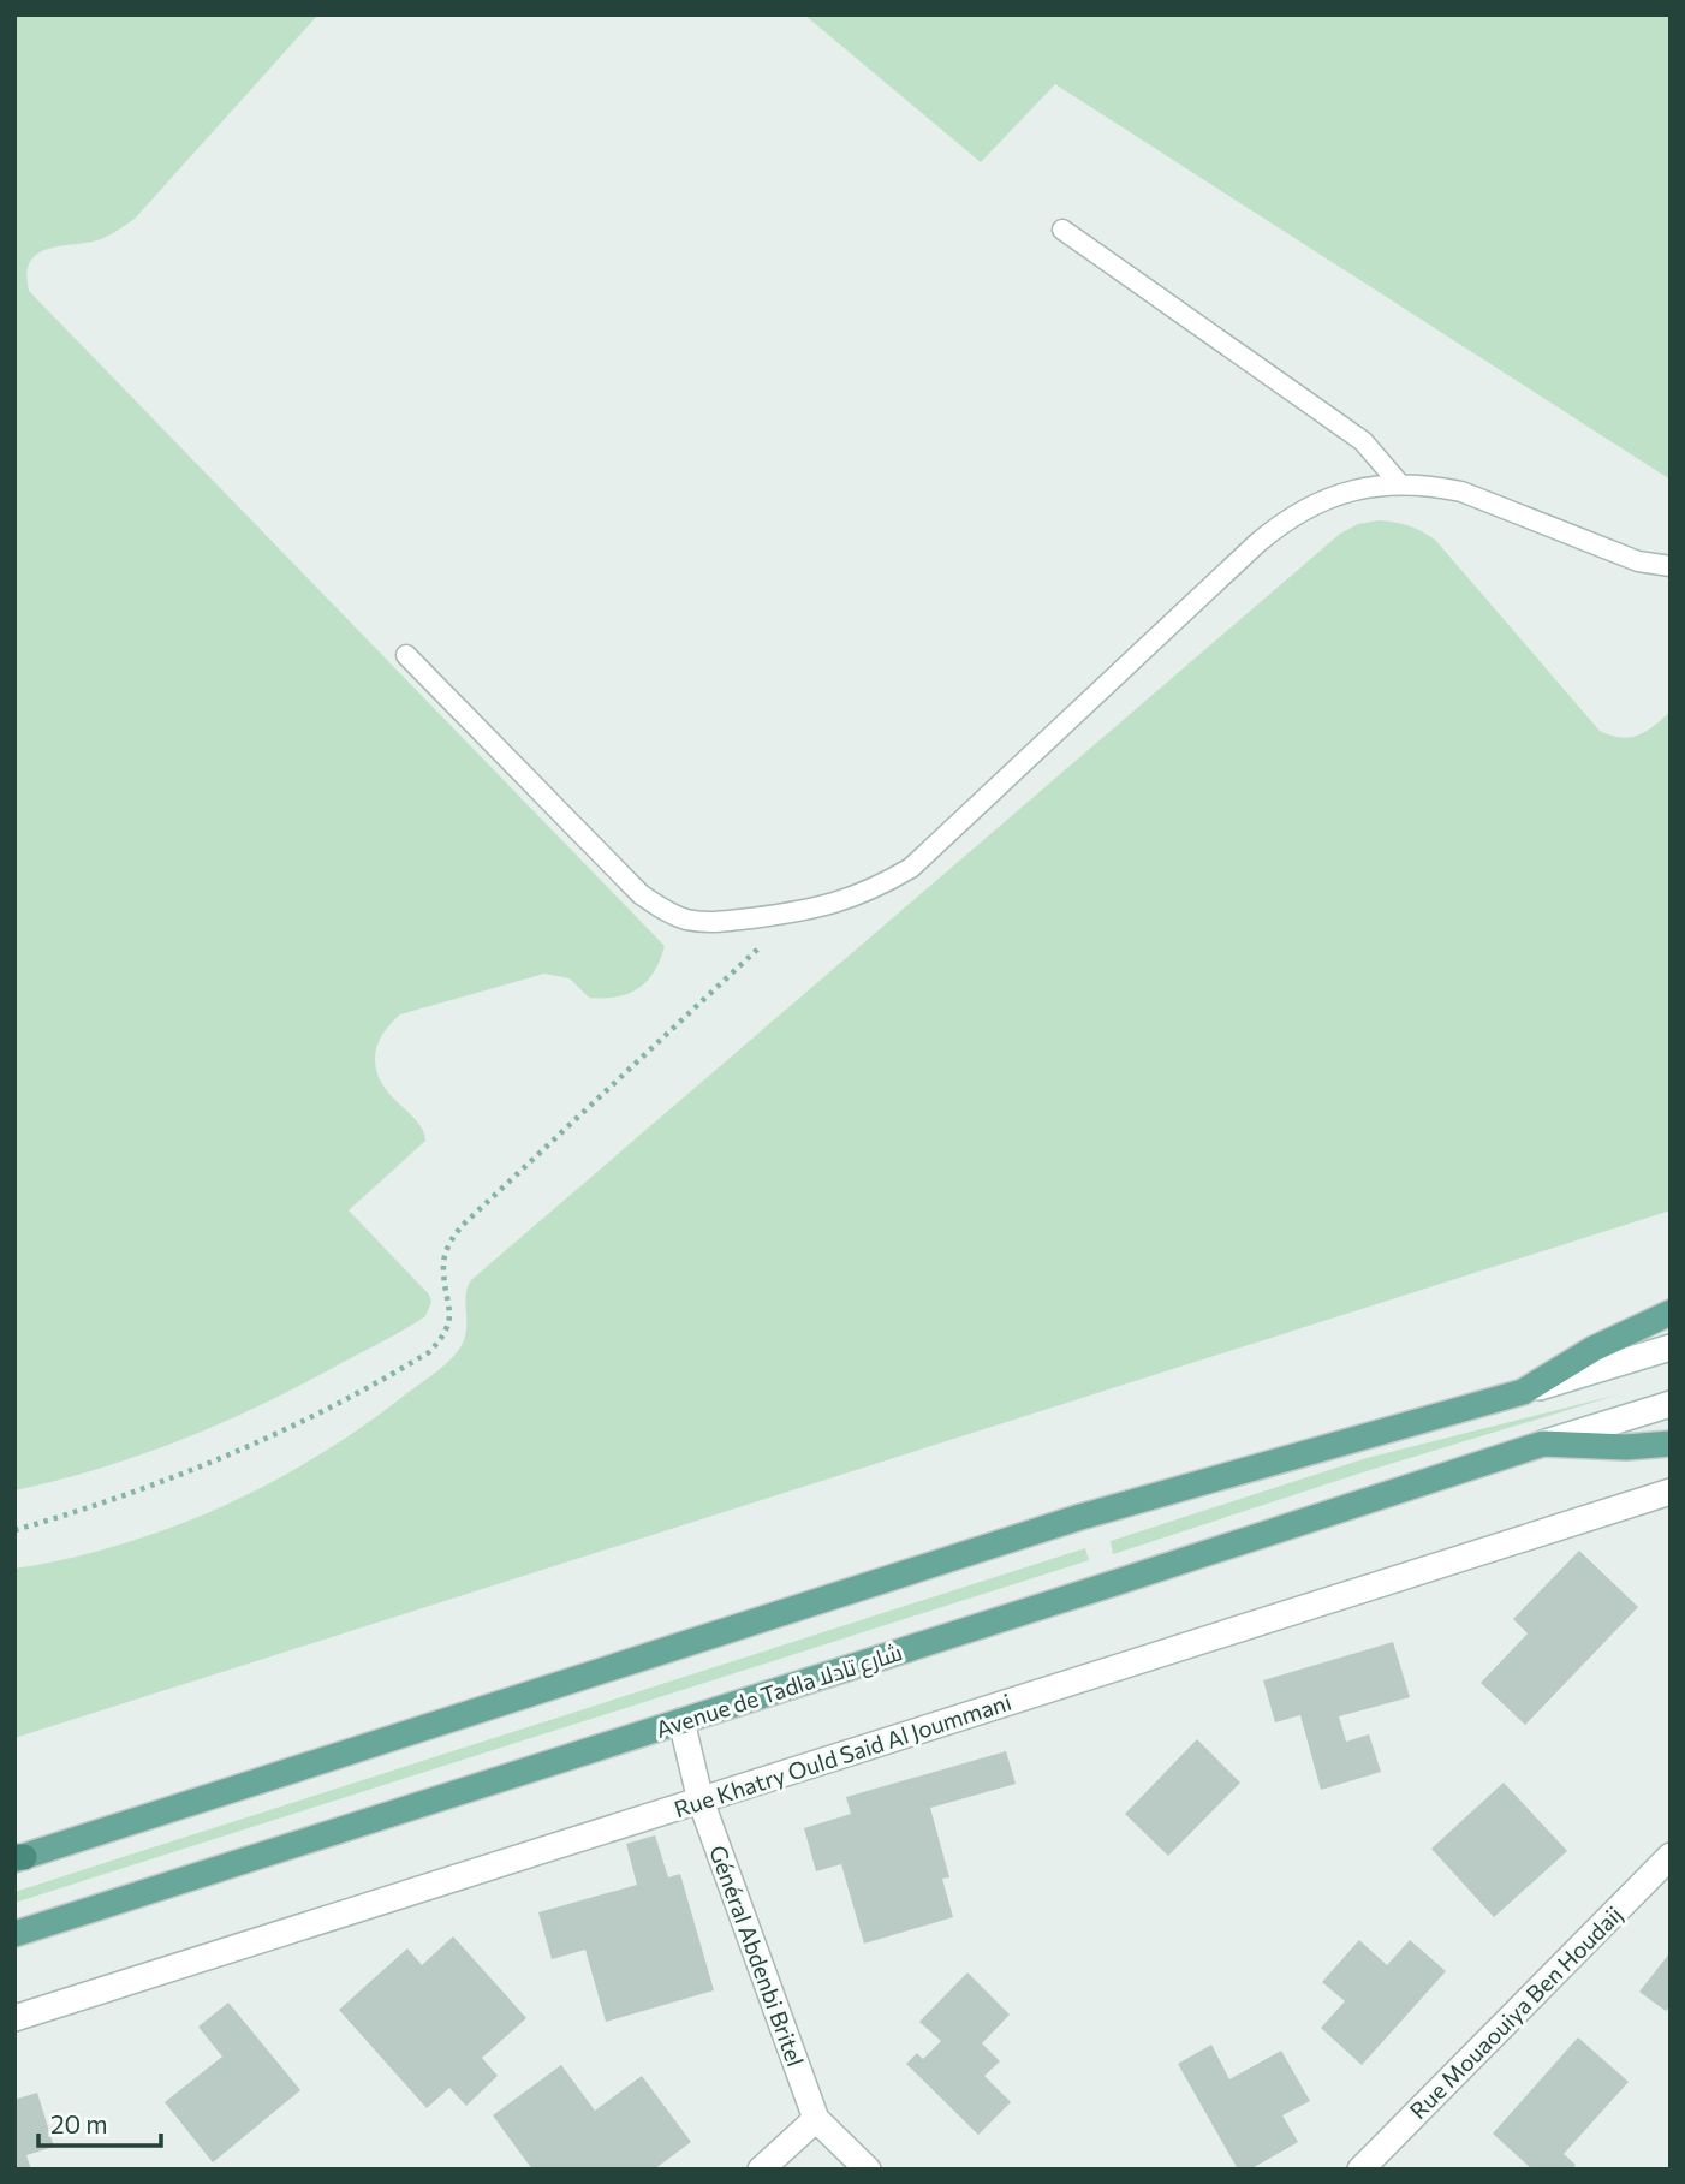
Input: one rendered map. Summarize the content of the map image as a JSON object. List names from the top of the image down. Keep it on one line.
{"streets":{"main road":["Avenue de Tadla شارع تادلا"],"street":["Rue Khatry Ould Said Al Joummani","Général Abdenbi Britel","Rue Mouaouiya Ben Houdaij"]},"crossings":[["Avenue de Tadla شارع تادلا","Général Abdenbi Britel"],["Rue Khatry Ould Said Al Joummani","Général Abdenbi Britel"]],"scale_bar":"20 m"}
